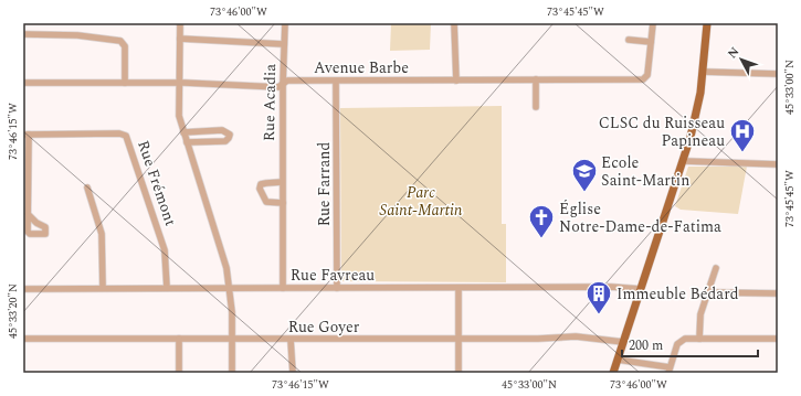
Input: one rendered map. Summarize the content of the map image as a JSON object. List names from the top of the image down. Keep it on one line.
{"streets":{"street":["Avenue Barbe","Rue Acadia","Rue Frémont","Rue Farrand","Rue Favreau","Rue Goyer"]},"crossings":[["Avenue Barbe","Rue Acadia"],["Avenue Barbe","Rue Farrand"],["Rue Acadia","Rue Favreau"],["Rue Frémont","Rue Favreau"],["Rue Farrand","Rue Favreau"]],"parks":["Parc Saint-Martin"],"places":{"hospital":["CLSC du Ruisseau Papineau"],"school or university":["Ecole Saint-Martin"],"church":["Église Notre-Dame-de-Fatima"],"building":["Immeuble Bédard"]},"scale_bar":"200 m","north":"top left","coordinates":["73°46'00\"W","73°45'45\"W","45°33'00\"N","73°46'15\"W","45°33'20\"N"]}
